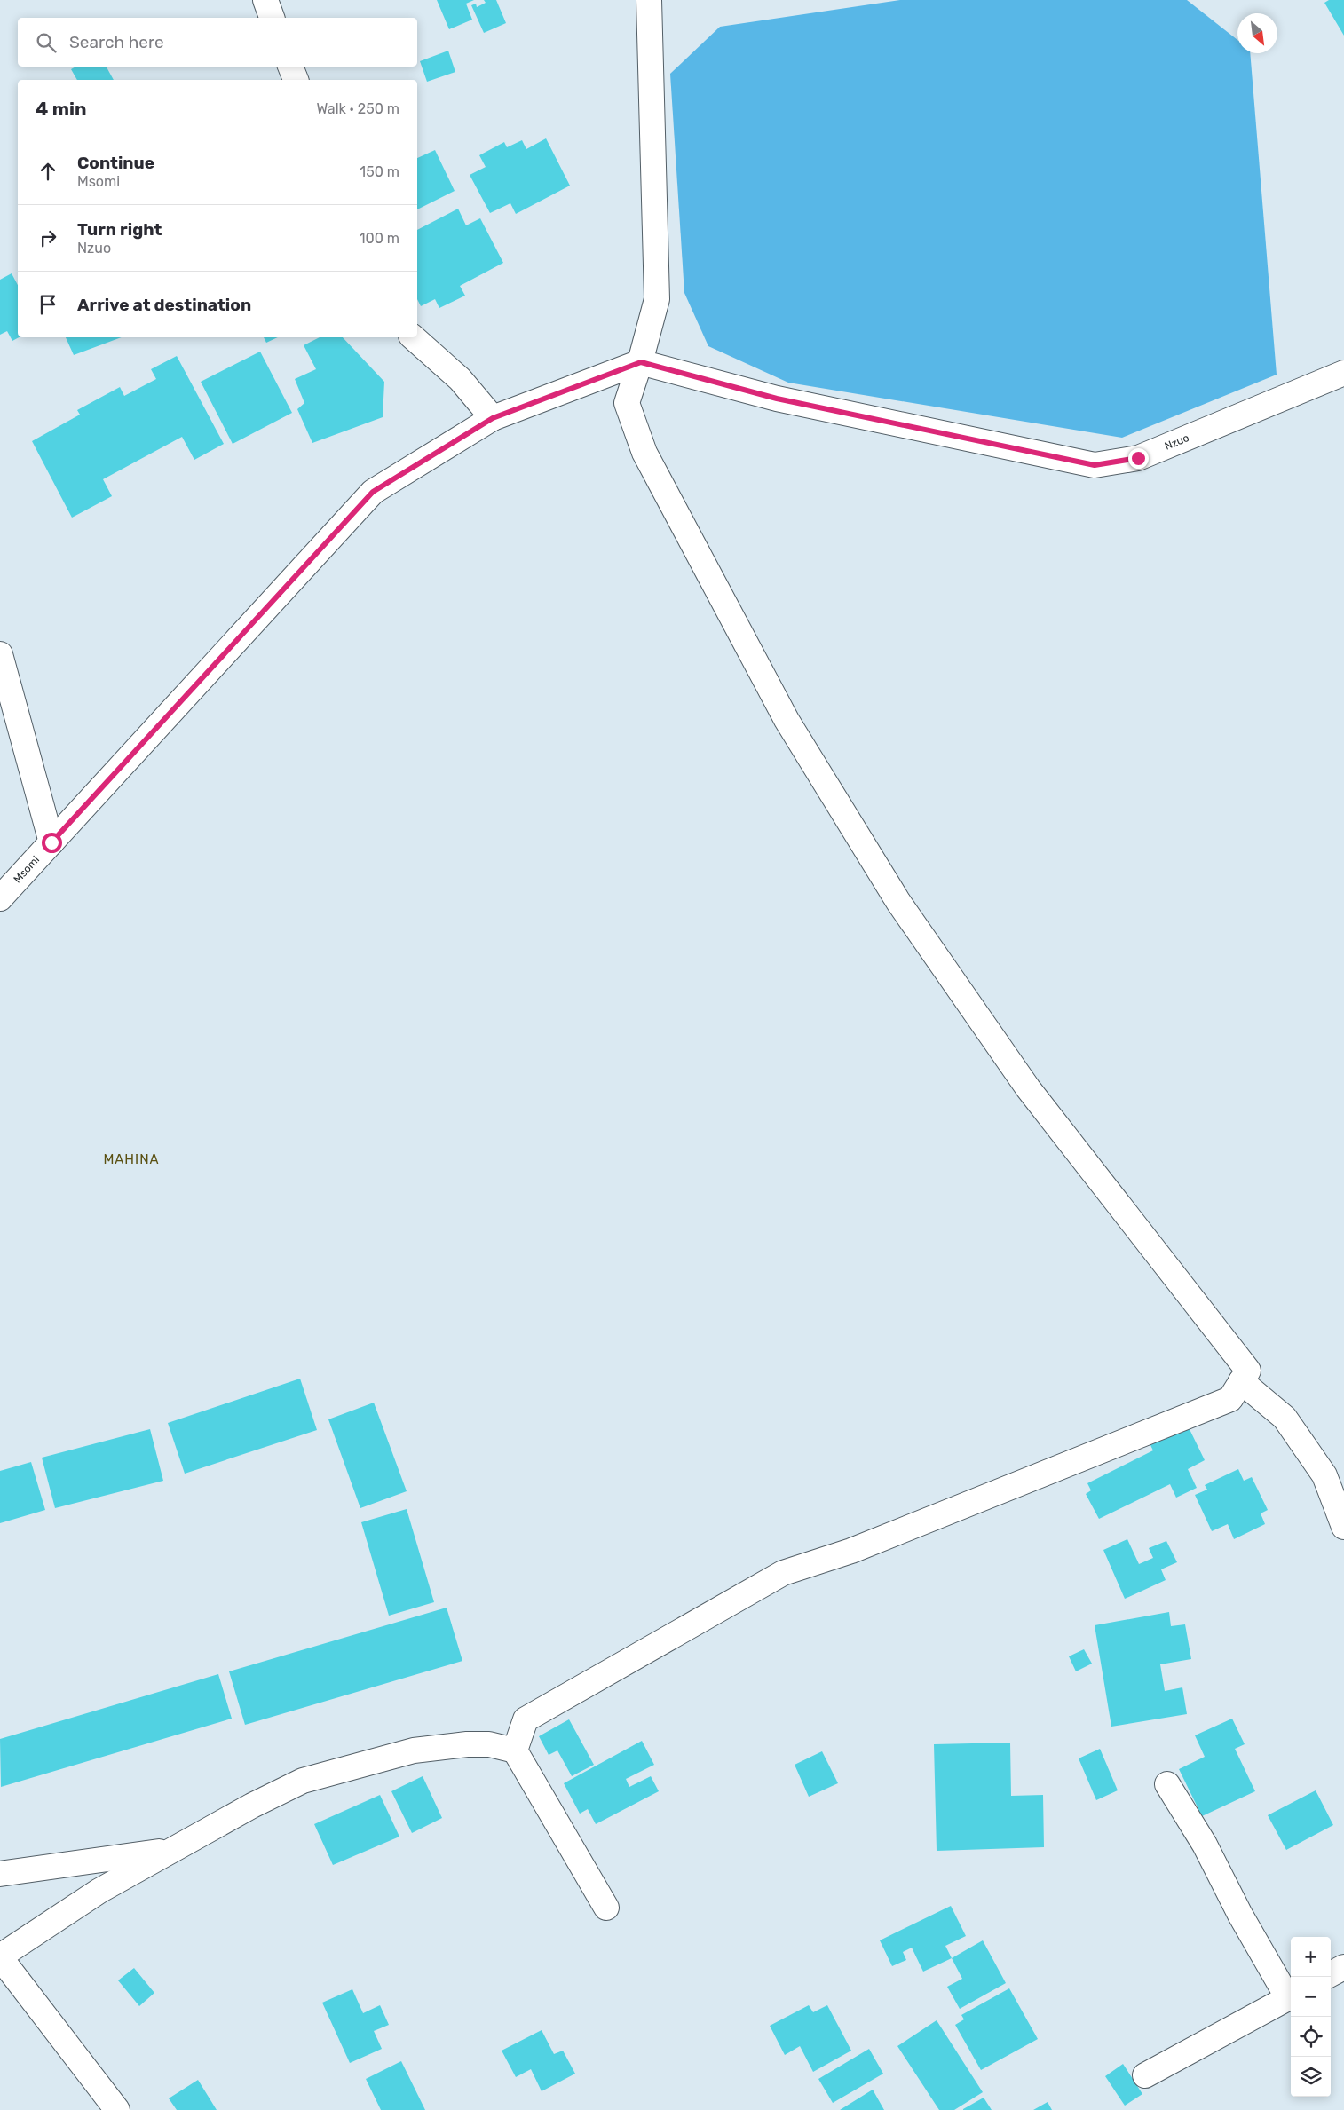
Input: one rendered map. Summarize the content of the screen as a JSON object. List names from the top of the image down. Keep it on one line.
{"streets":{"street":["Nzuo","Msomi"]},"crossings":[["Nzuo","Msomi"]],"districts":["MAHINA"],"north":"bottom right","page":{"search":"Search here","heading":["4 min","Walk · 250 m"],"list":[["Continue","Msomi","150 m"],["Turn right","Nzuo","100 m"],"Arrive at destination"],"map_buttons":["+","−"]}}
